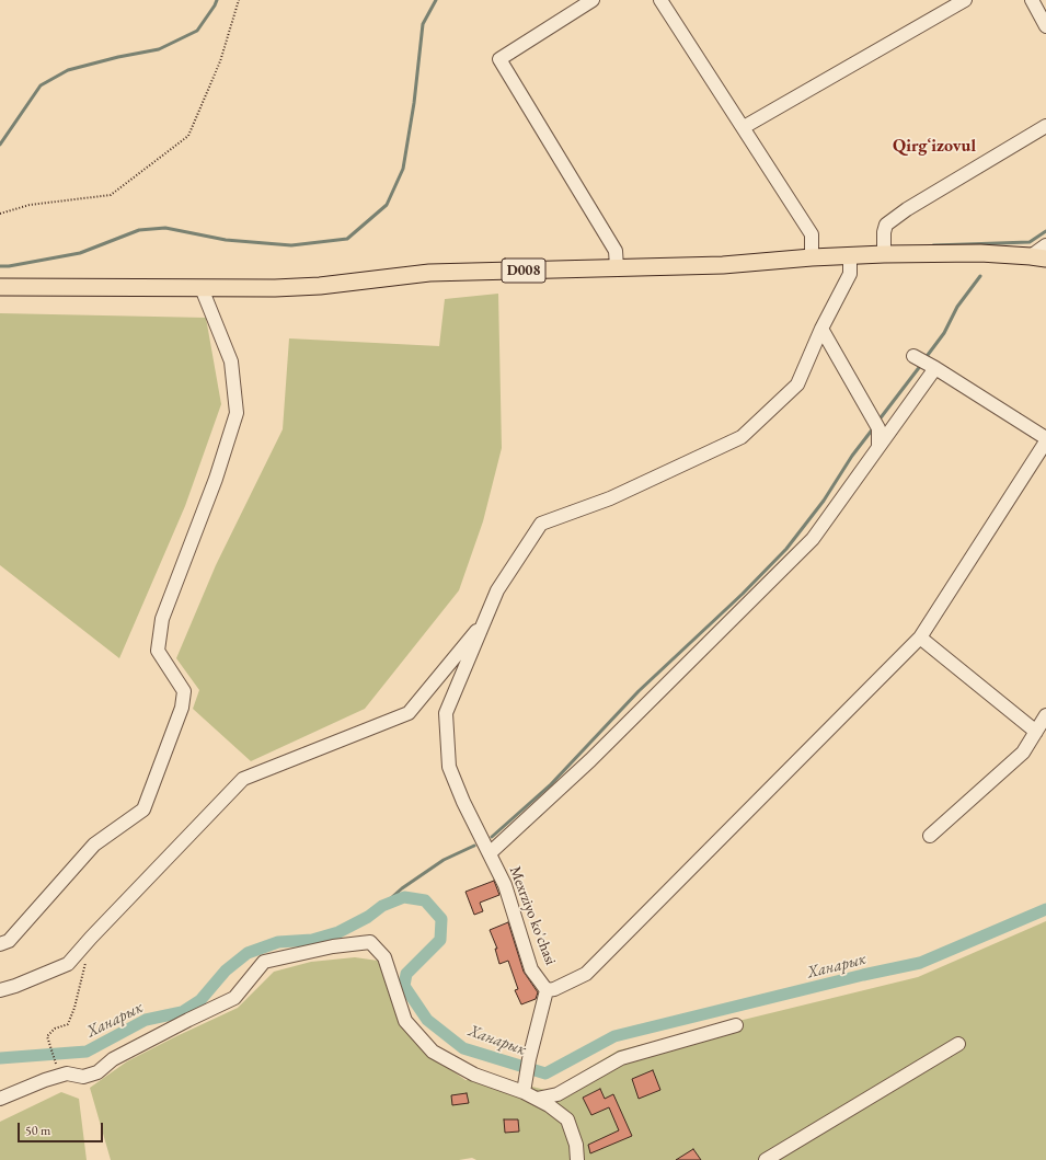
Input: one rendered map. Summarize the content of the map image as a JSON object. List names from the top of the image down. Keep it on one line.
{"streets":{"main road":["D008"],"street":["Mexrziyo ko'chasi"]},"crossings":[["D008","Mexrziyo ko'chasi"]],"districts":["Qirgʻizovul"],"water":["Ханарык"],"scale_bar":"50 m"}
